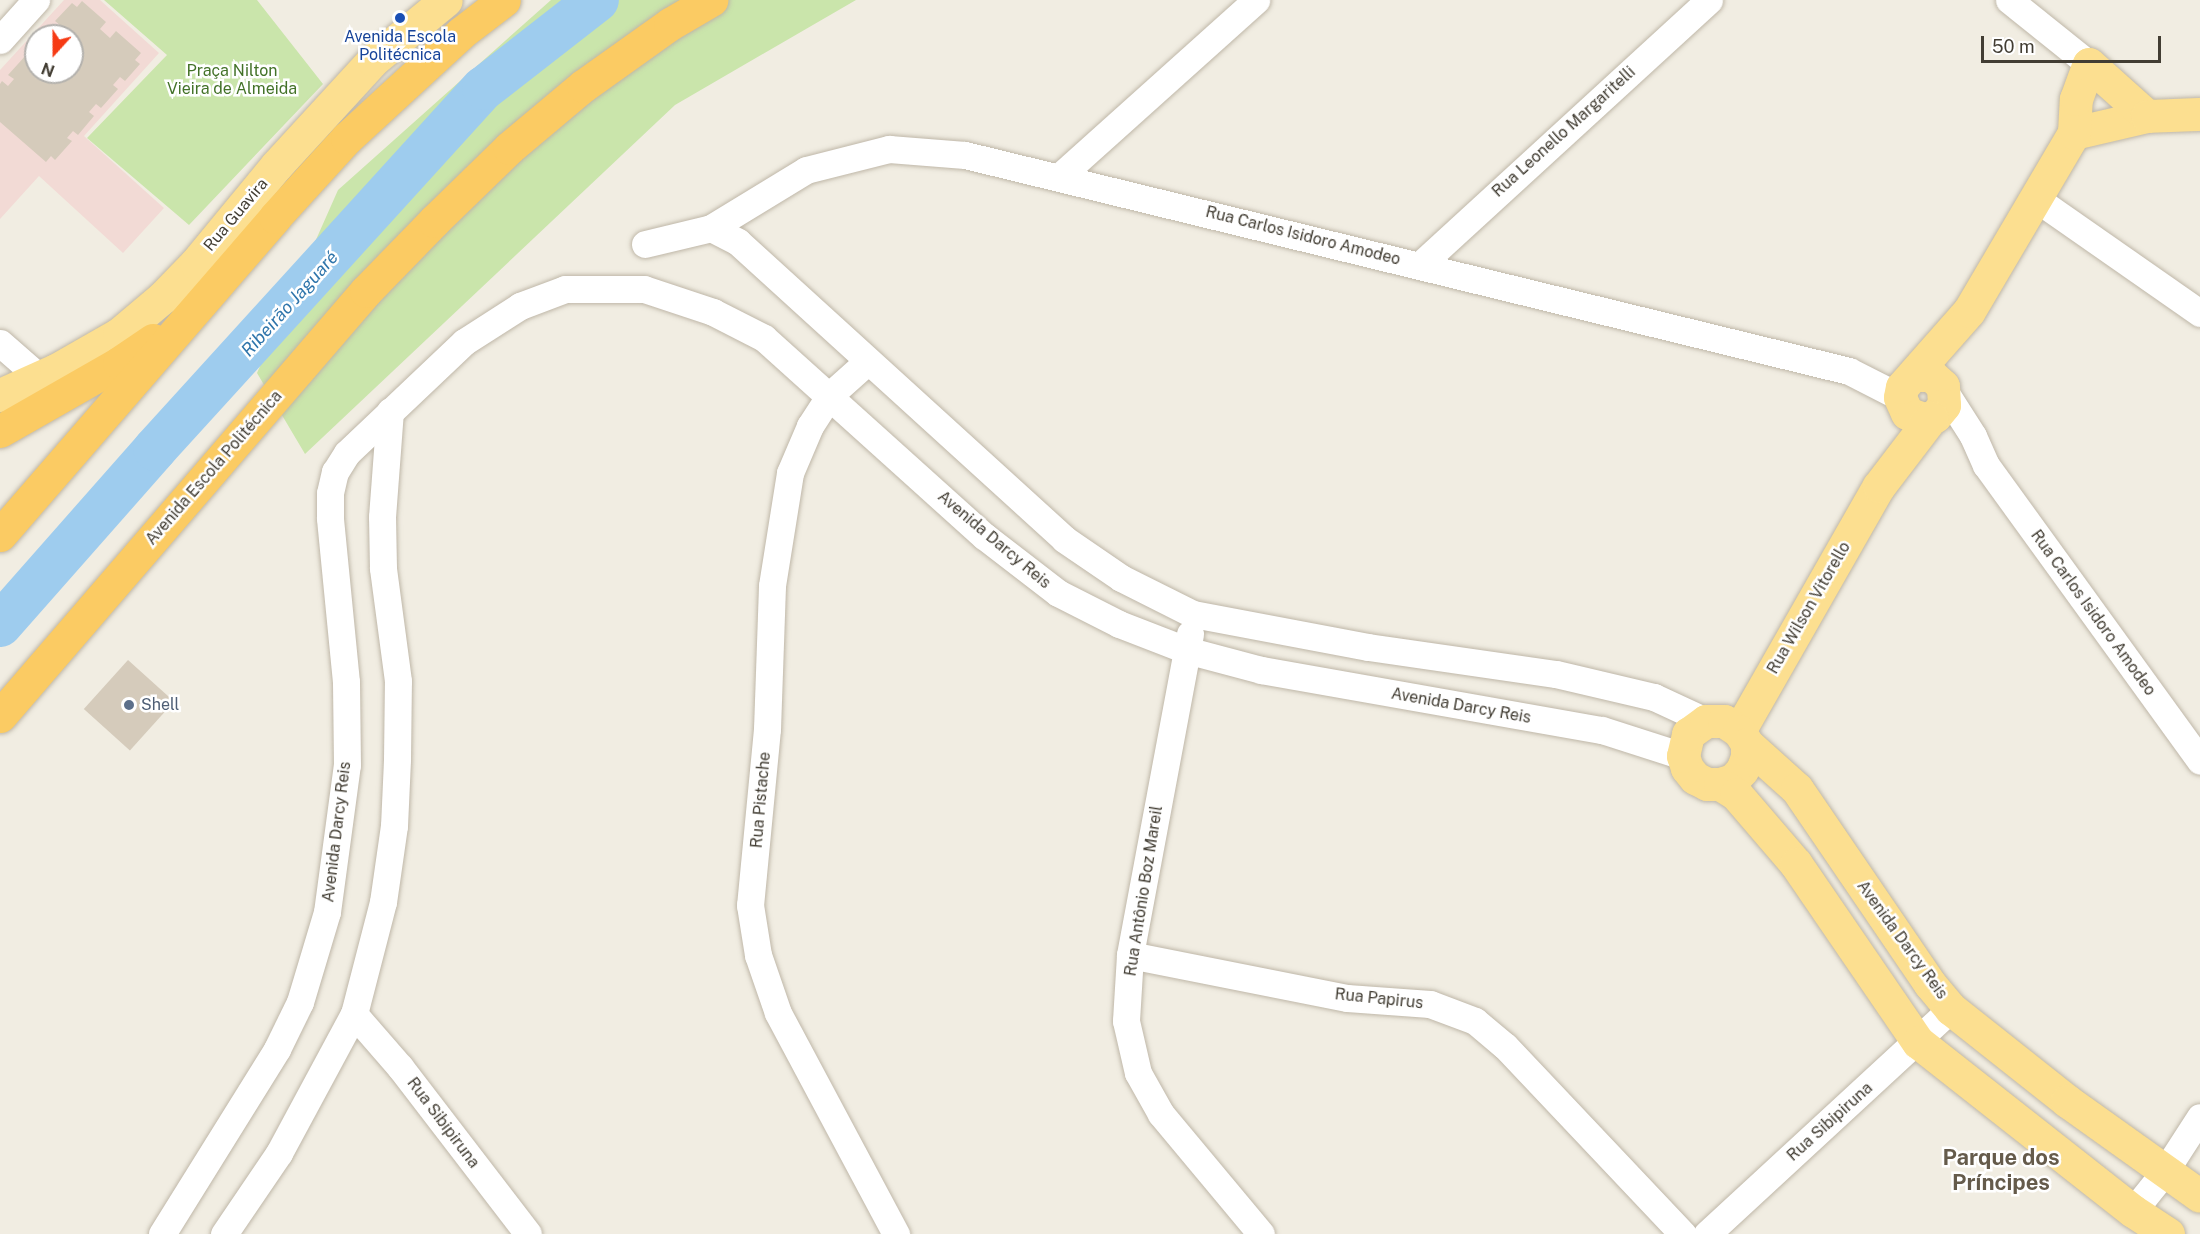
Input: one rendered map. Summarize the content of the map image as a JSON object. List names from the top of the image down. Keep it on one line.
{"streets":{"highway":["Avenida Escola Politécnica"],"main road":["Rua Guavira","Avenida Darcy Reis","Rua Wilson Vitorello"],"street":["Rua Leonello Margaritelli","Rua Carlos Isidoro Amodeo","Rua Pistache","Rua Antônio Boz Mareil","Rua Papirus","Rua Sibipiruna"]},"crossings":[["Rua Leonello Margaritelli","Rua Carlos Isidoro Amodeo"],["Rua Carlos Isidoro Amodeo","Rua Wilson Vitorello"],["Avenida Darcy Reis","Rua Wilson Vitorello"],["Avenida Darcy Reis","Rua Pistache"],["Avenida Darcy Reis","Rua Antônio Boz Mareil"],["Avenida Darcy Reis","Rua Sibipiruna"],["Rua Antônio Boz Mareil","Rua Papirus"]],"districts":["Parque dos Príncipes"],"water":["Ribeirão Jaguaré"],"parks":["Praça Nilton Vieira de Almeida"],"places":["Avenida Escola Politécnica","Shell"],"scale_bar":"50 m","north":"bottom"}
